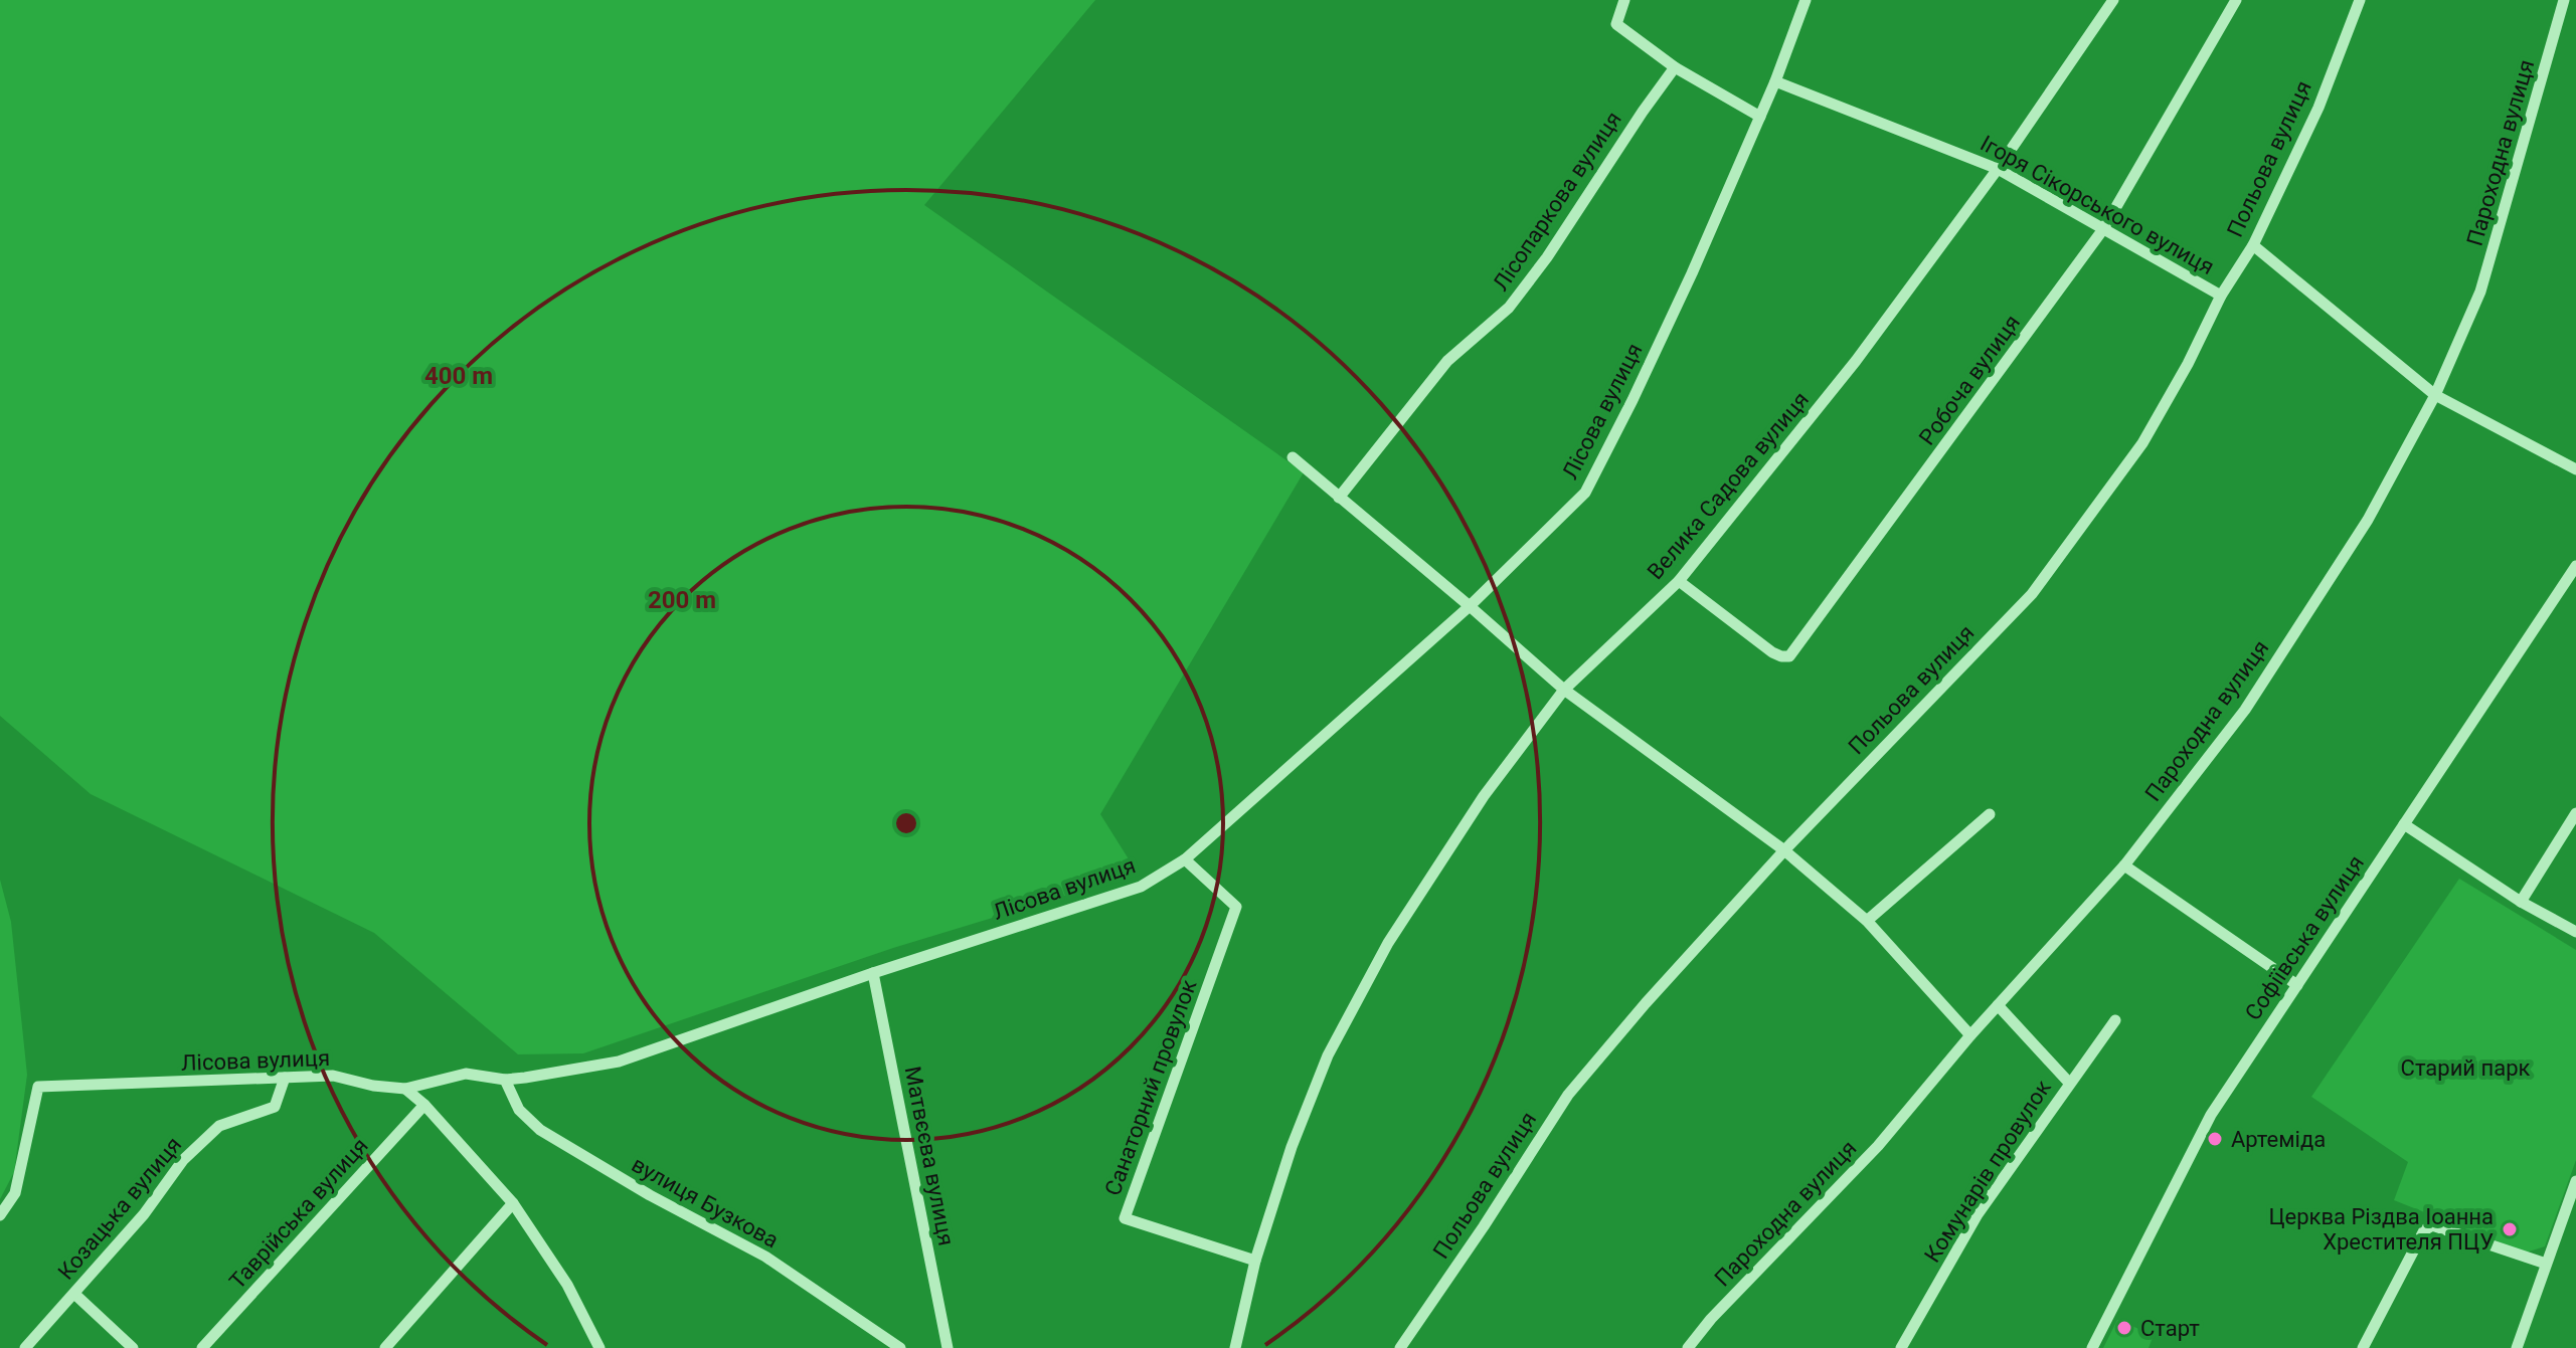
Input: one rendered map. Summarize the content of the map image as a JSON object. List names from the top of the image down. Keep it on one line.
{"streets":{"street":["Пароходна вулиця","Польова вулиця","Лісопаркова вулиця","Ігоря Сікорського вулиця","Робоча вулиця","Лісова вулиця","Велика Садова вулиця","Софіївська вулиця","Санаторний провулок","Матвєєва вулиця","Комунарів провулок","вулиця Бузкова","Козацька вулиця","Таврійська вулиця"]},"crossings":[["Польова вулиця","Ігоря Сікорського вулиця"],["Ігоря Сікорського вулиця","Робоча вулиця"],["Ігоря Сікорського вулиця","Лісова вулиця"],["Ігоря Сікорського вулиця","Велика Садова вулиця"],["Робоча вулиця","Велика Садова вулиця"],["Лісова вулиця","Санаторний провулок"],["Лісова вулиця","Матвєєва вулиця"],["Лісова вулиця","вулиця Бузкова"],["Лісова вулиця","Козацька вулиця"],["Велика Садова вулиця","Санаторний провулок"]],"parks":["Старий парк"],"places":["Артеміда","Церква Різдва Іоанна Хрестителя ПЦУ","Старт"],"rings":["400 m","200 m"]}
